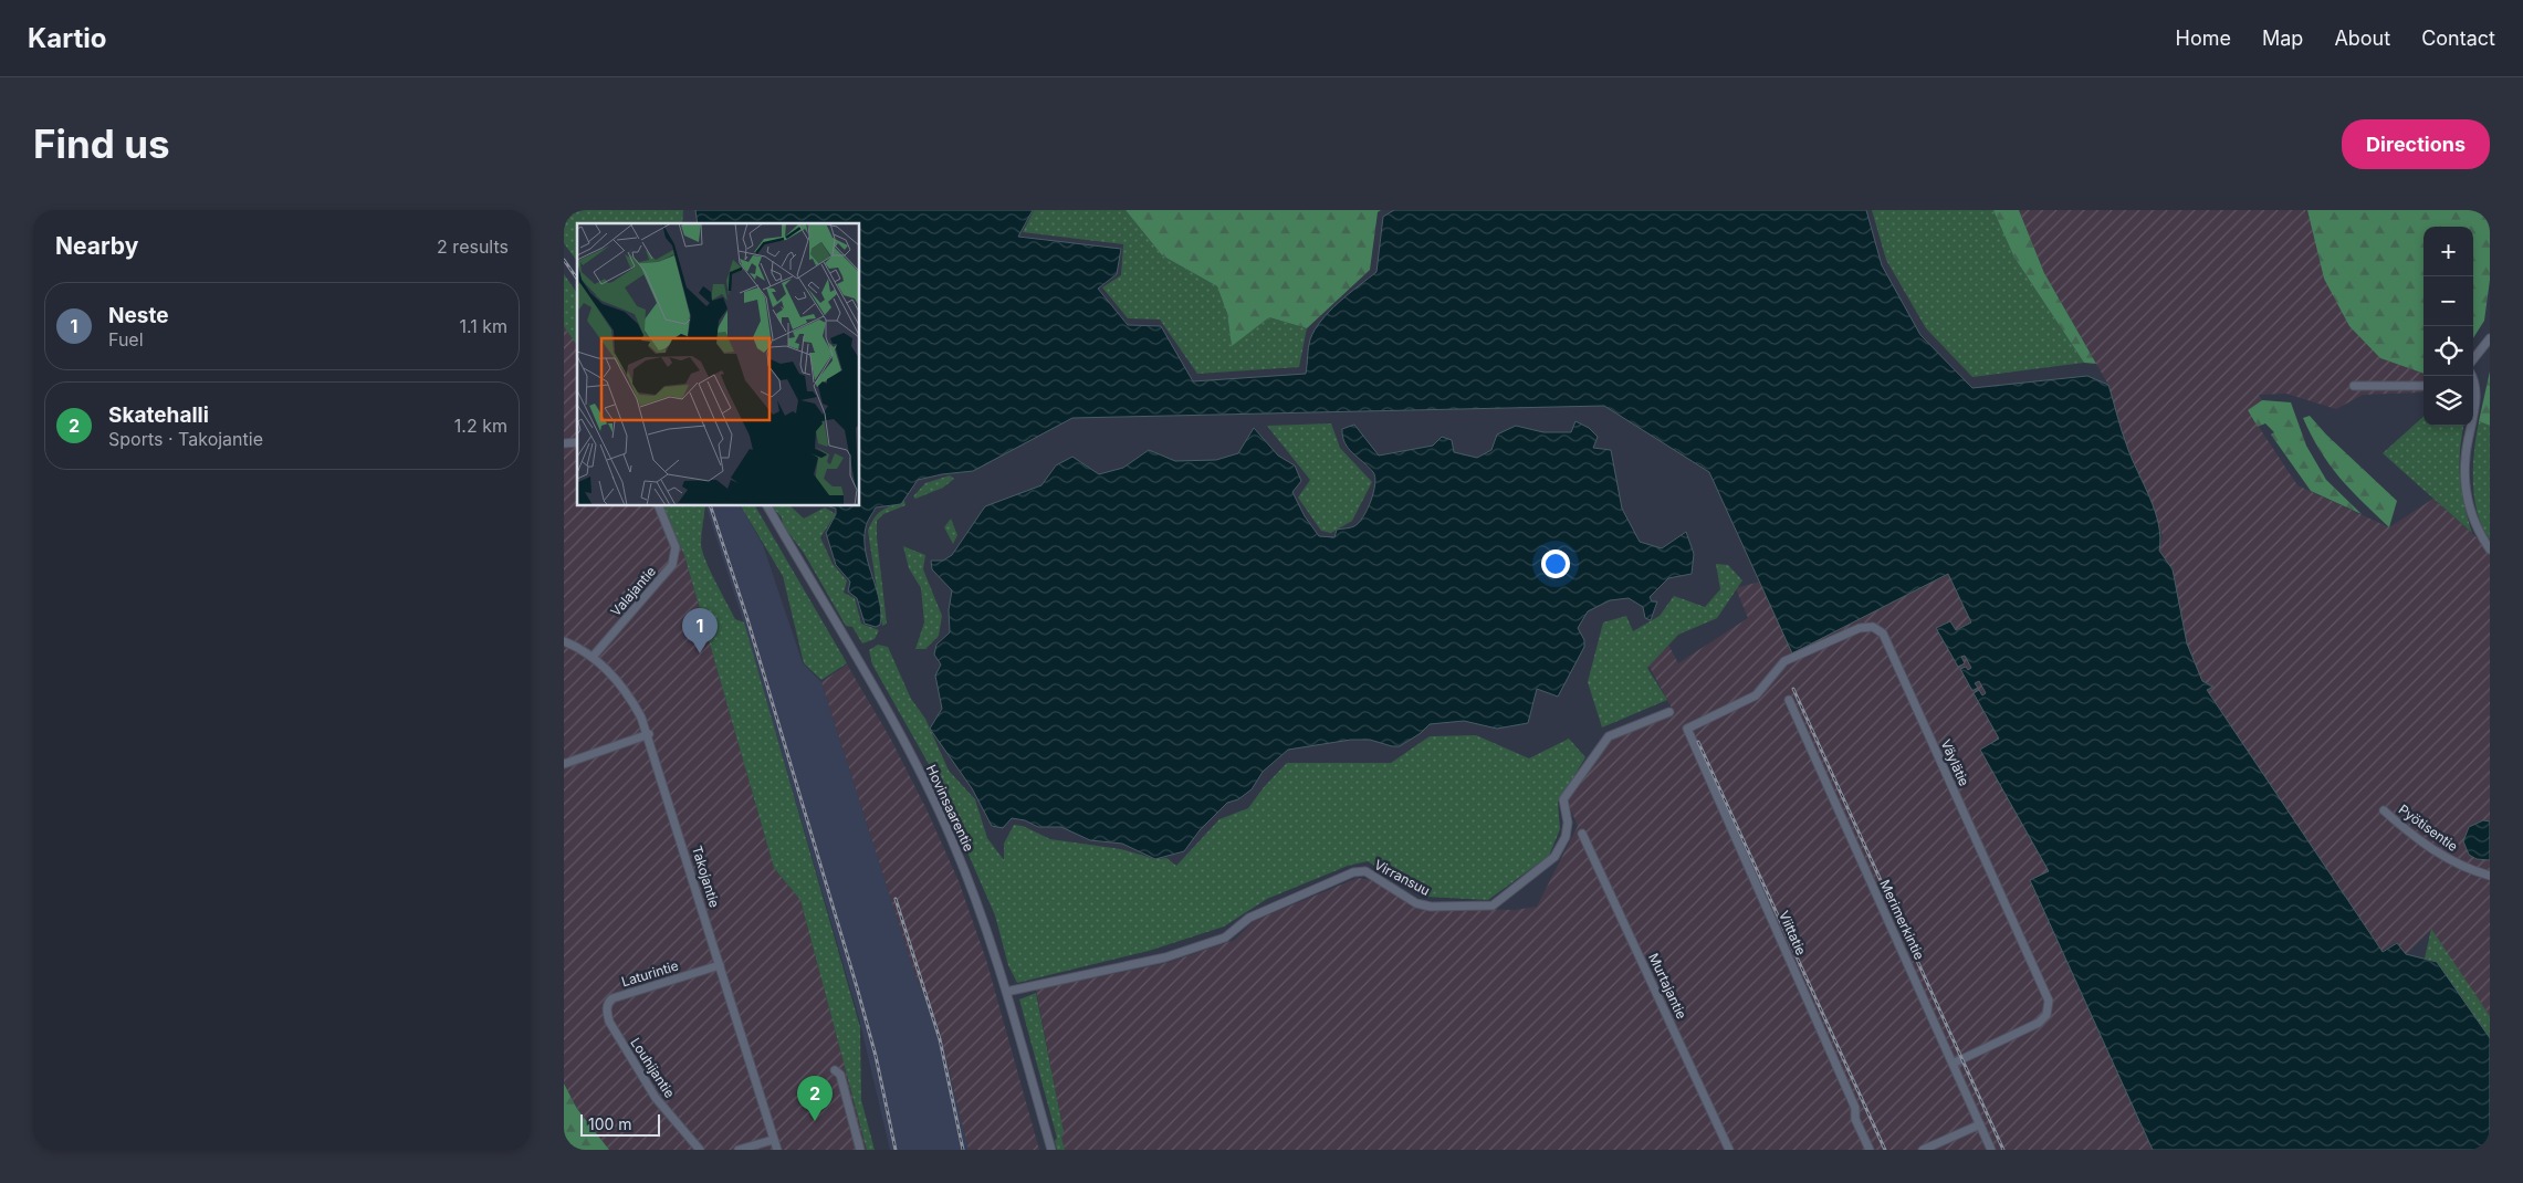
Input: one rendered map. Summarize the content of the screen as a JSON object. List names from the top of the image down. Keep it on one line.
{"streets":{"street":["Valajantie","Väylätie","Hovinsaarentie","Pyötisentie","Takojantie","Virransuu","Merimerkintie","Viittatie","Laturintie","Murtajantie","Louhijantie"]},"crossings":[["Valajantie","Takojantie"],["Väylätie","Merimerkintie"],["Väylätie","Viittatie"],["Hovinsaarentie","Virransuu"],["Takojantie","Laturintie"],["Laturintie","Louhijantie"]],"scale_bar":"100 m","page":{"header":"Kartio","nav":["Home","Map","About","Contact"],"buttons":"Directions","title":"Find us","heading":["Nearby","2 results"],"map_buttons":["+","−"],"list":[{"mark":"1","name":"Neste","note":"Fuel","value":"1.1 km"},{"mark":"2","name":"Skatehalli","note":"Sports · Takojantie","value":"1.2 km"}],"pins":["1","2"],"scale":"100 m"}}
